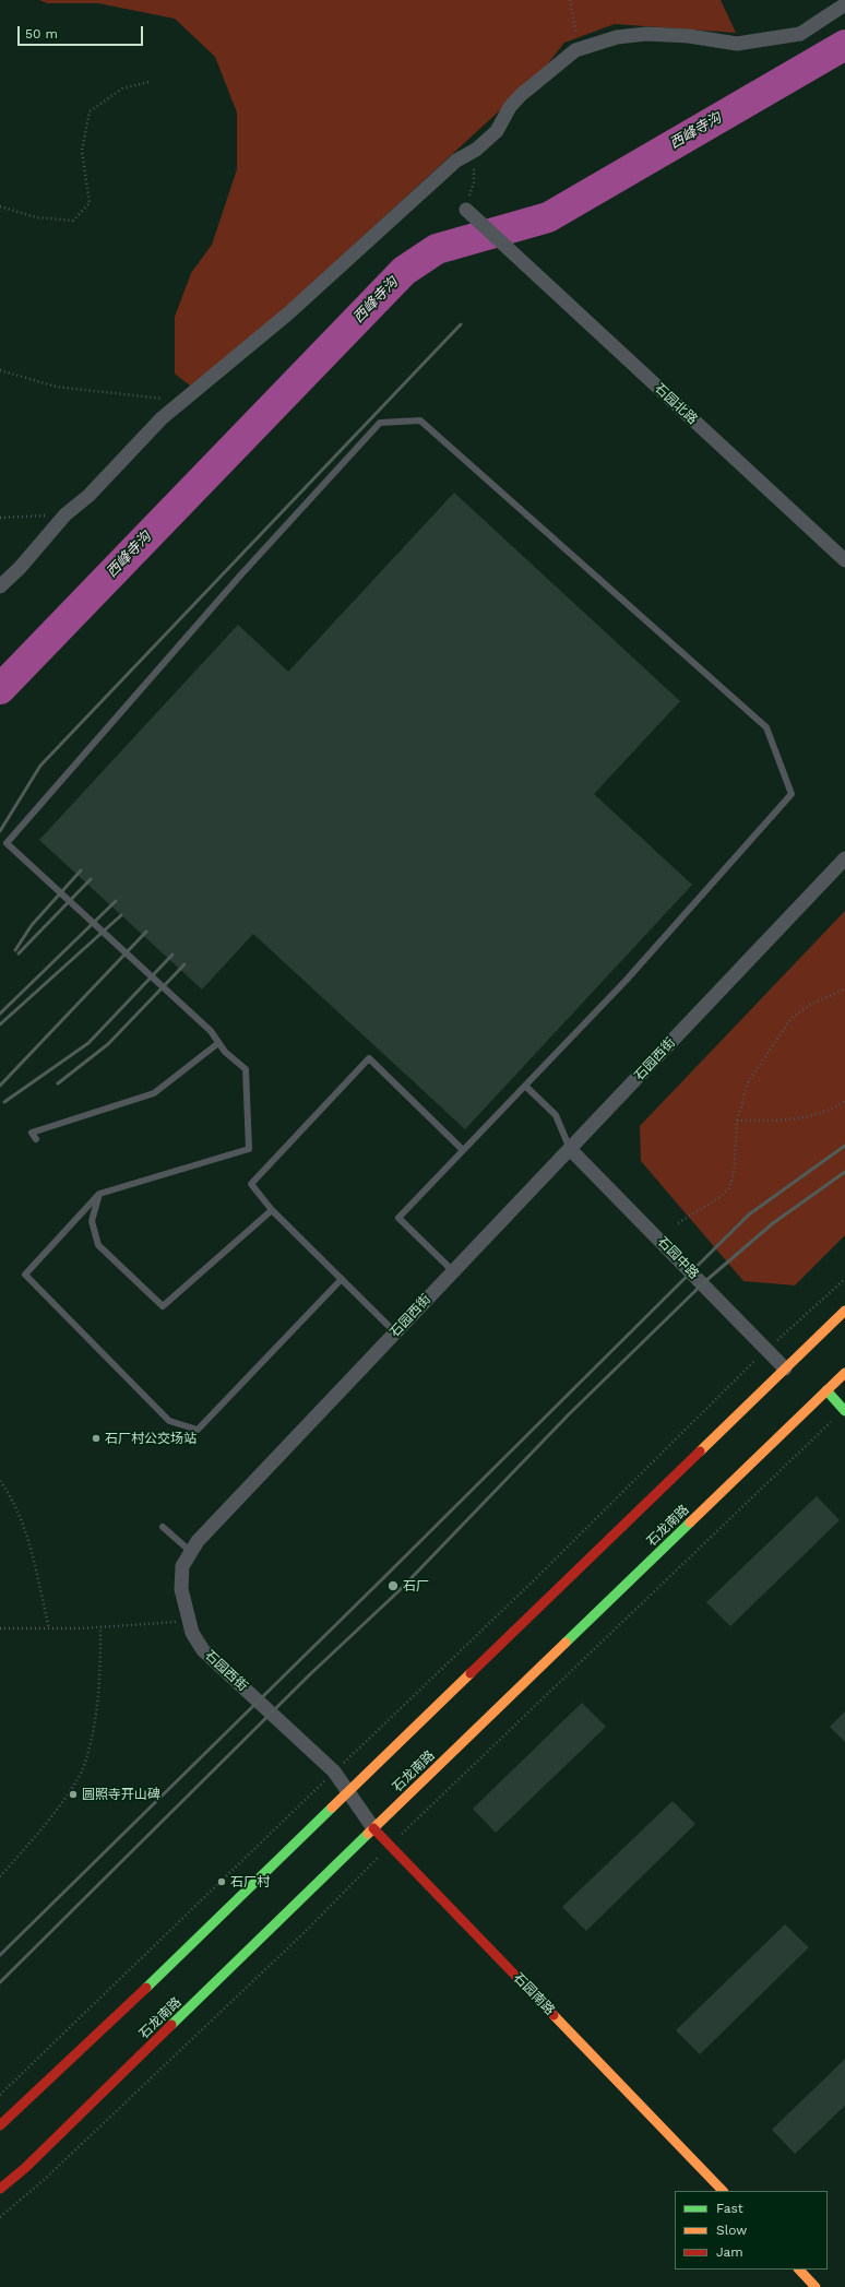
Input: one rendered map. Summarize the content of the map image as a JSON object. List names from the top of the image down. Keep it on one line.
{"streets":{"main road":["石龙南路","石园南路"],"street":["石园北路","石园西街","石园中路"]},"crossings":[["石园西街","石园中路"],["石园西街","石园南路"],["石龙南路","石园南路"]],"water":["西峰寺沟"],"places":["石厂村公交场站","石厂","圆照寺开山碑","石厂村"],"legend":["Fast","Slow","Jam"],"scale_bar":"50 m"}
